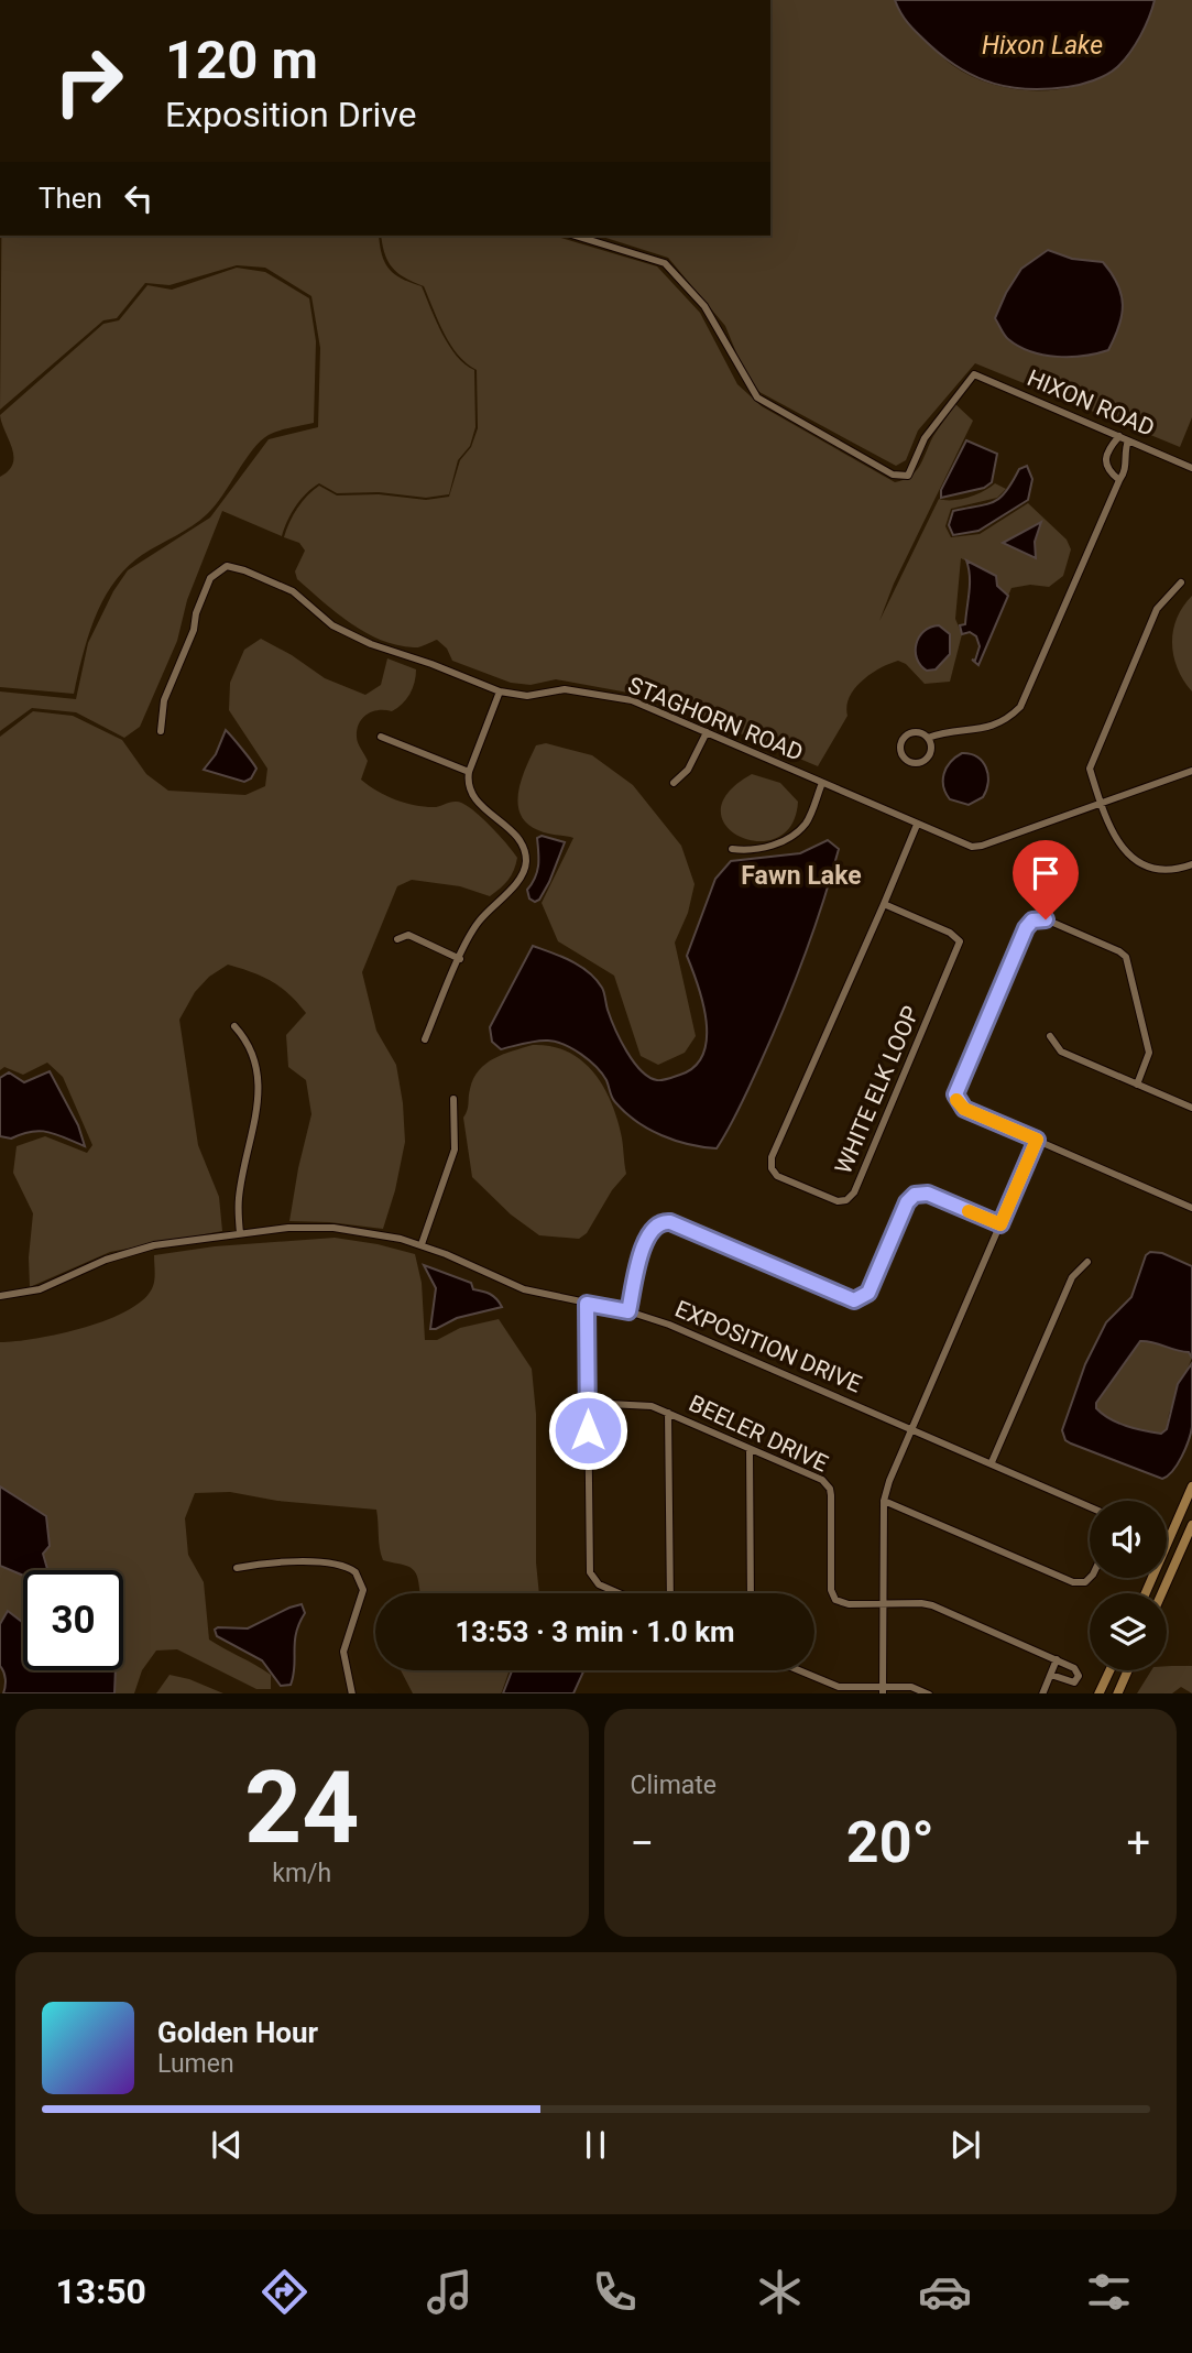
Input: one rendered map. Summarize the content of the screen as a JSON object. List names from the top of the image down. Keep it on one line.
{"streets":{"street":["HIXON ROAD","STAGHORN ROAD","WHITE ELK LOOP","EXPOSITION DRIVE","BEELER DRIVE"]},"crossings":[["STAGHORN ROAD","WHITE ELK LOOP"]],"districts":["Fawn Lake"],"water":["Hixon Lake"],"page":{"turn":["120 m","Exposition Drive"],"then":"Then","limit":"30","trip":"13:53 · 3 min · 1.0 km","tile":[["24","km/h"],"Climate"],"heat":["−","20°","+"],"song":["Golden Hour","Lumen"],"tabs":"13:50"}}
